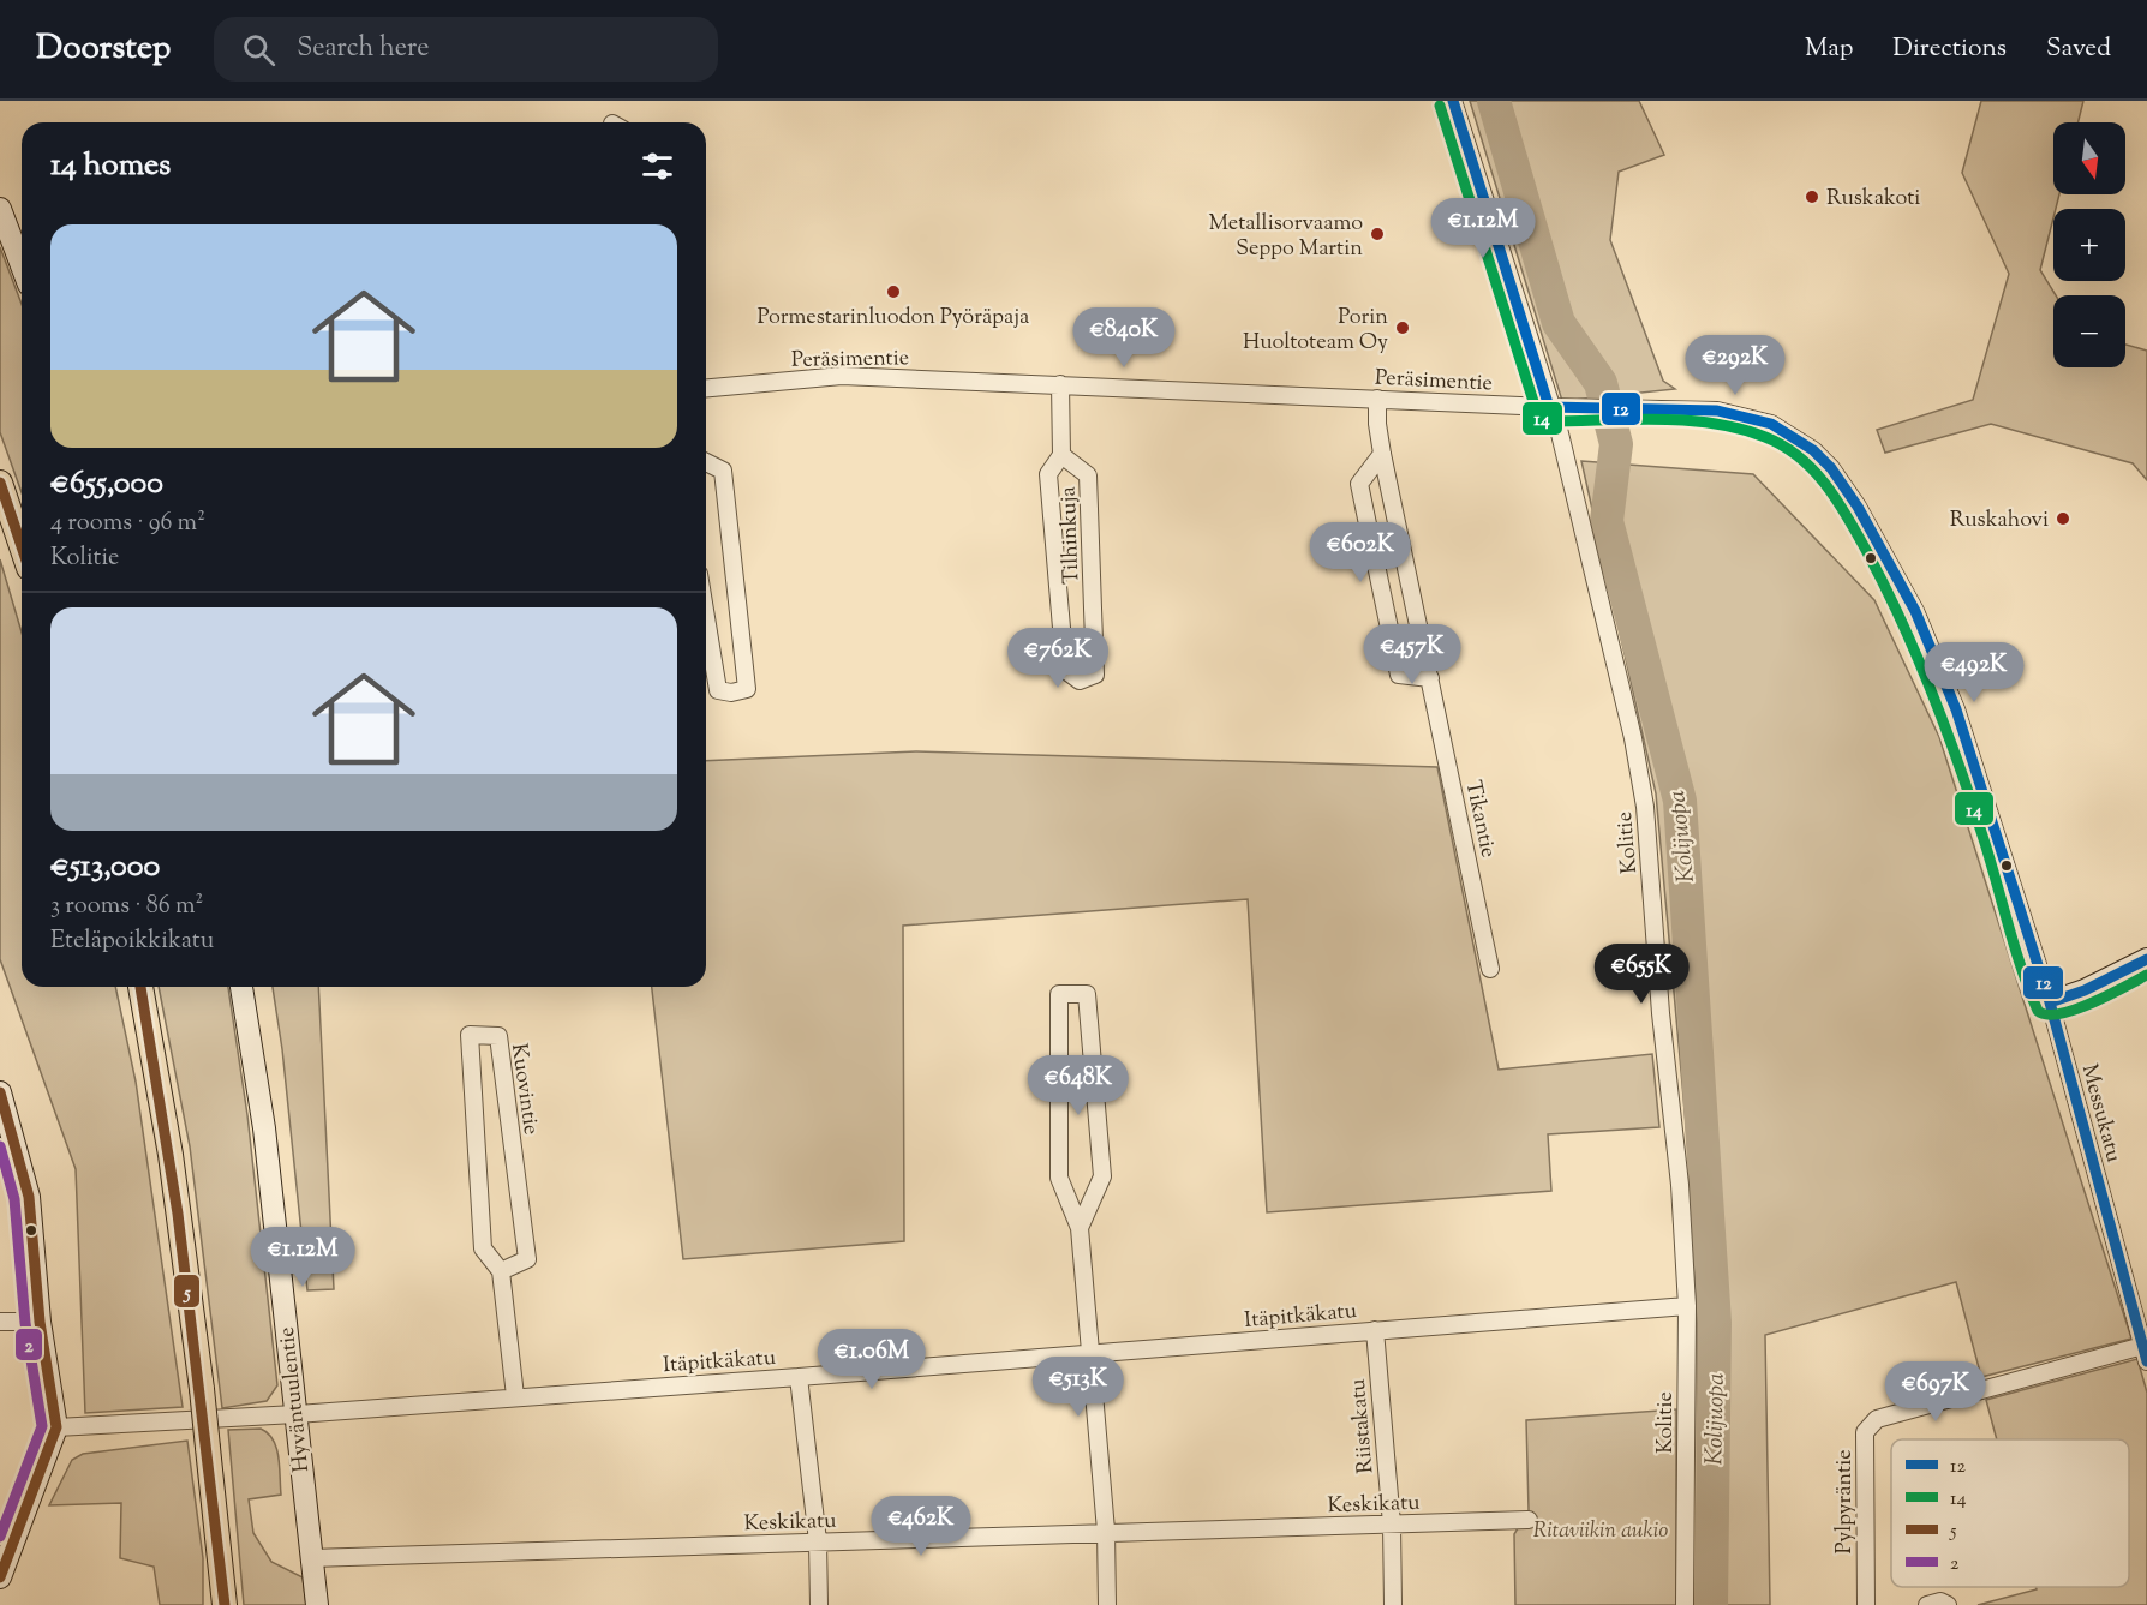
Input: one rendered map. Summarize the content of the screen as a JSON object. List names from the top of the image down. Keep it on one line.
{"streets":{"street":["Peräsimentie","Tilhinkuja","Tikantie","Kolitie","Kuovintie","Messukatu","Itäpitkäkatu","Hyväntuulentie","Riistakatu","Pylpyräntie","Keskikatu"]},"crossings":[["Peräsimentie","Tilhinkuja"],["Peräsimentie","Tikantie"],["Peräsimentie","Kolitie"],["Peräsimentie","Messukatu"],["Kolitie","Itäpitkäkatu"],["Kuovintie","Itäpitkäkatu"],["Messukatu","Pylpyräntie"],["Itäpitkäkatu","Hyväntuulentie"],["Itäpitkäkatu","Riistakatu"],["Hyväntuulentie","Keskikatu"],["Riistakatu","Keskikatu"]],"water":["Kolijuopa"],"parks":["Ritaviikin aukio"],"places":["Ruskakoti","Metallisorvaamo Seppo Martin","Pormestarinluodon Pyöräpaja","Porin Huoltoteam Oy","Ruskahovi"],"lines":["transit line 12","transit line 14","transit line 5","transit line 2"],"legend":["12","14","5","2"],"north":"bottom","page":{"header":"Doorstep","search":"Search here","nav":["Map","Directions","Saved"],"map_buttons":["+","−"],"heading":"14 homes","price":["€1.12M","€840K","€292K","€602K","€457K","€762K","€492K","€655K","€648K","€1.12M","€1.06M","€513K","€697K","€462K"],"list":[{"name":"€655,000","note":"4 rooms · 96 m² · Kolitie"},{"name":"€513,000","note":"3 rooms · 86 m² · Eteläpoikkikatu"}]}}
